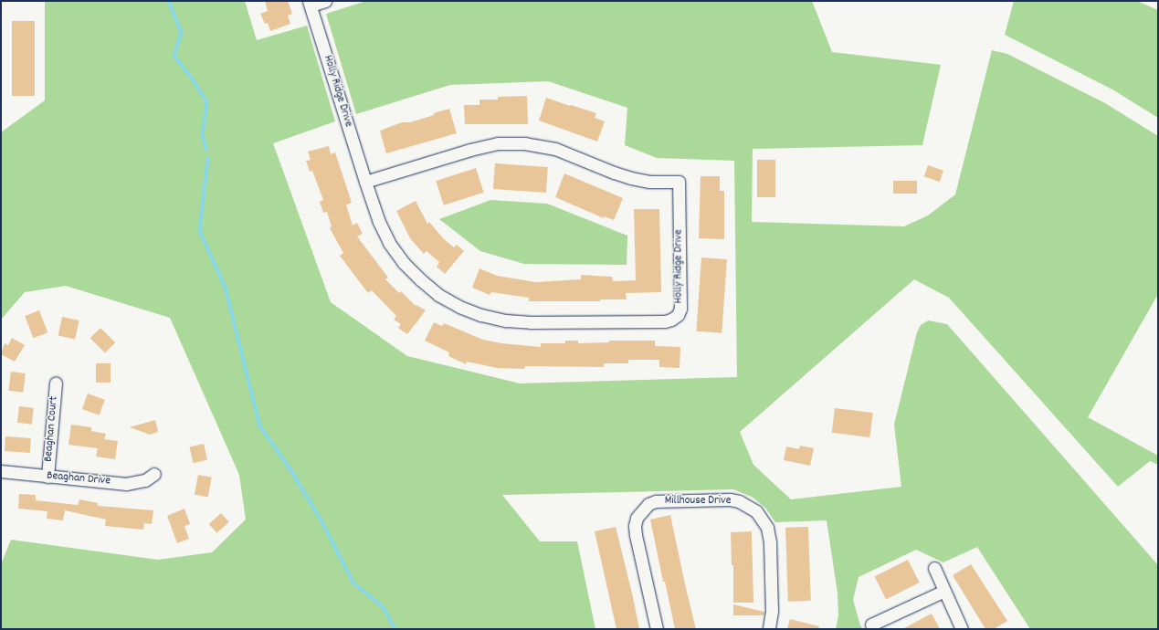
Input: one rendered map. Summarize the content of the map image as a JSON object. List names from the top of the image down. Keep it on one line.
{"streets":{"street":["Holly Ridge Drive","Beaghan Court","Beaghan Drive","Millhouse Drive"]},"crossings":[["Beaghan Court","Beaghan Drive"]]}
